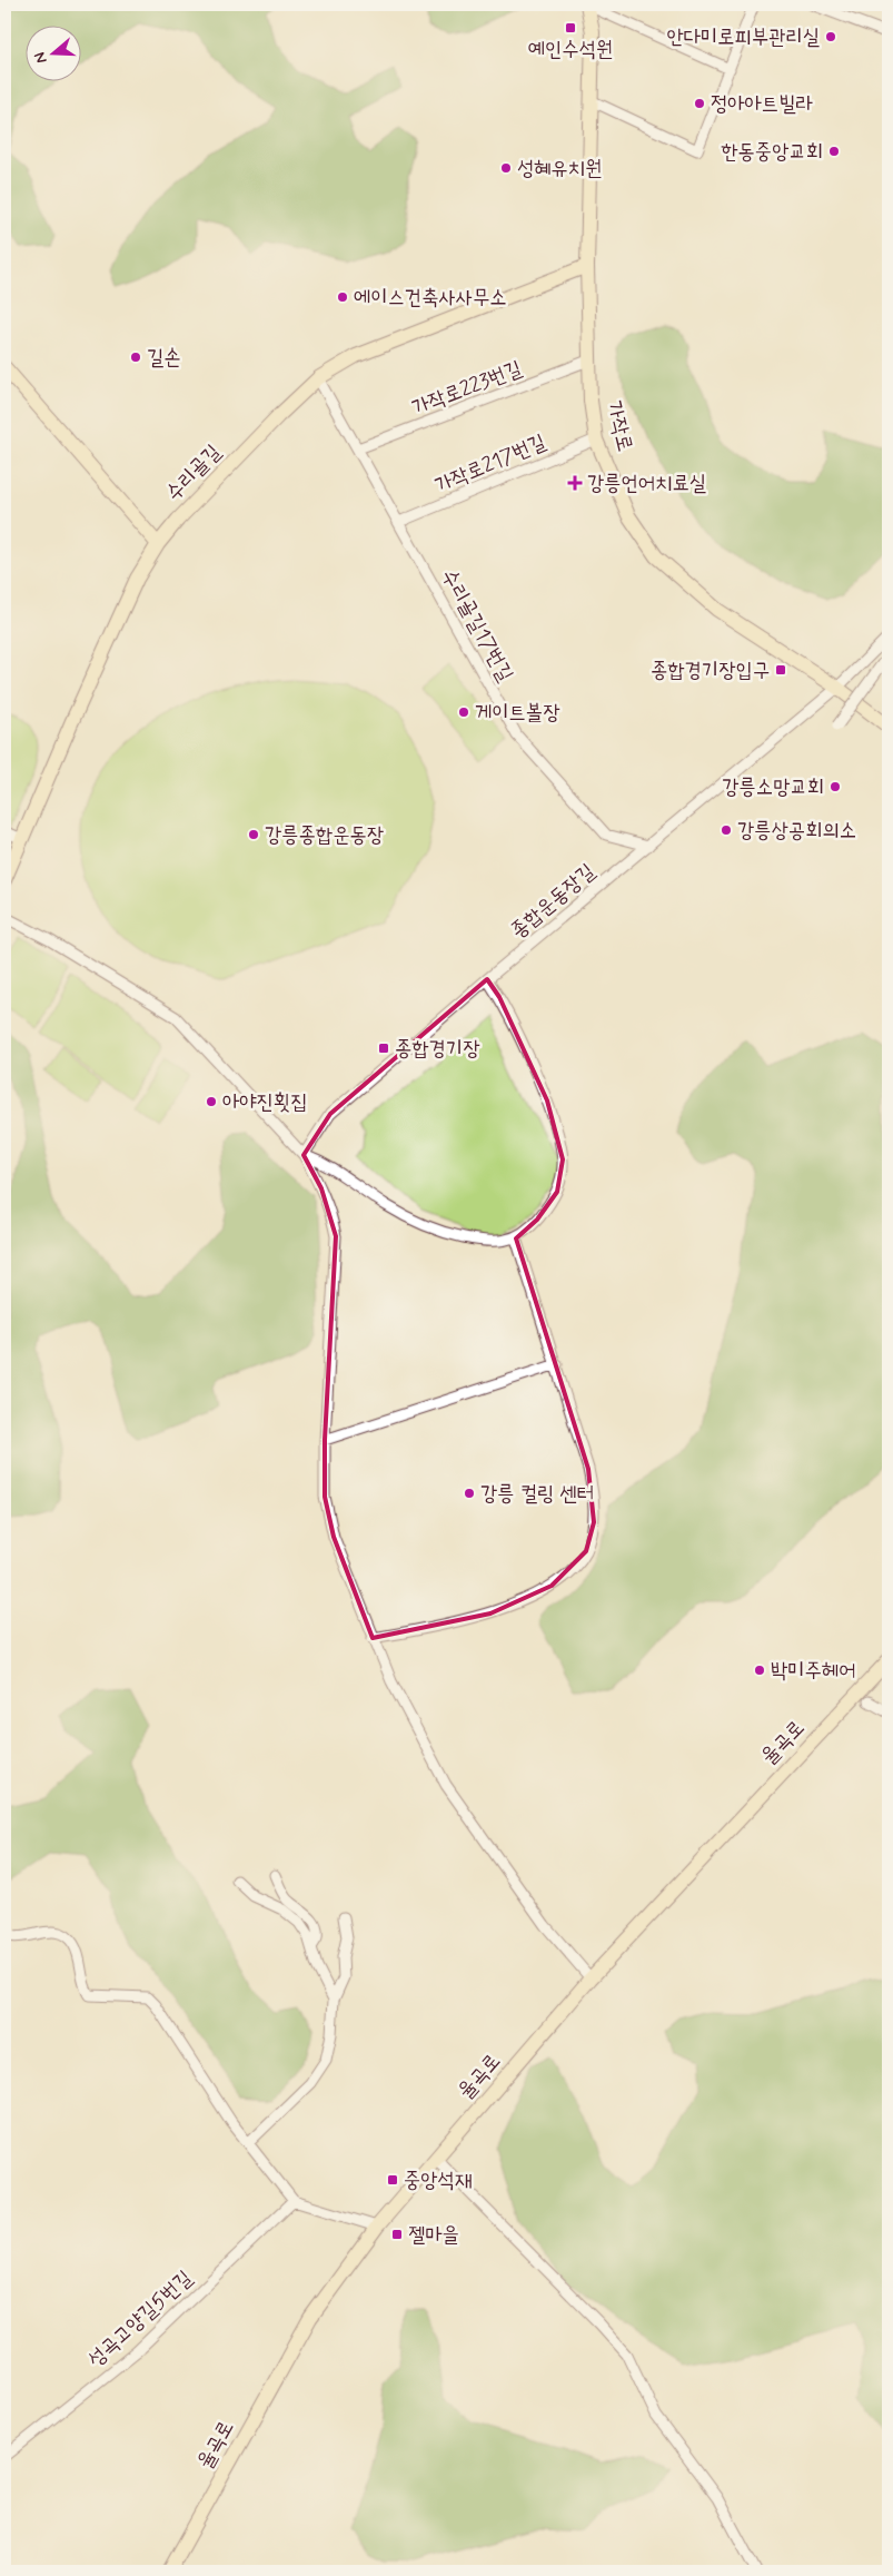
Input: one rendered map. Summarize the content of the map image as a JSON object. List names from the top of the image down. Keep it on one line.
{"streets":{"street":["가작로223번길","가작로","가작로217번길","수리골길","수리골길17번길","종합운동장길","율곡로","성곡고양길5번길"]},"crossings":[["가작로223번길","가작로"],["가작로223번길","수리골길17번길"],["가작로","가작로217번길"],["가작로","수리골길"],["가작로","종합운동장길"],["가작로217번길","수리골길17번길"],["수리골길","수리골길17번길"],["수리골길17번길","종합운동장길"]],"places":{"transit":["예인수석원","종합경기장입구","종합경기장","중앙석재","젤마을"],"other":["안다미로피부관리실","정아아트빌라","한동중앙교회","성혜유치원","에이스건축사사무소","길손","게이트볼장","강릉소망교회","강릉상공회의소","강릉종합운동장","아야진횟집","강릉 컬링 센터","박미주헤어"],"health":["강릉언어치료실"]},"north":"left"}
